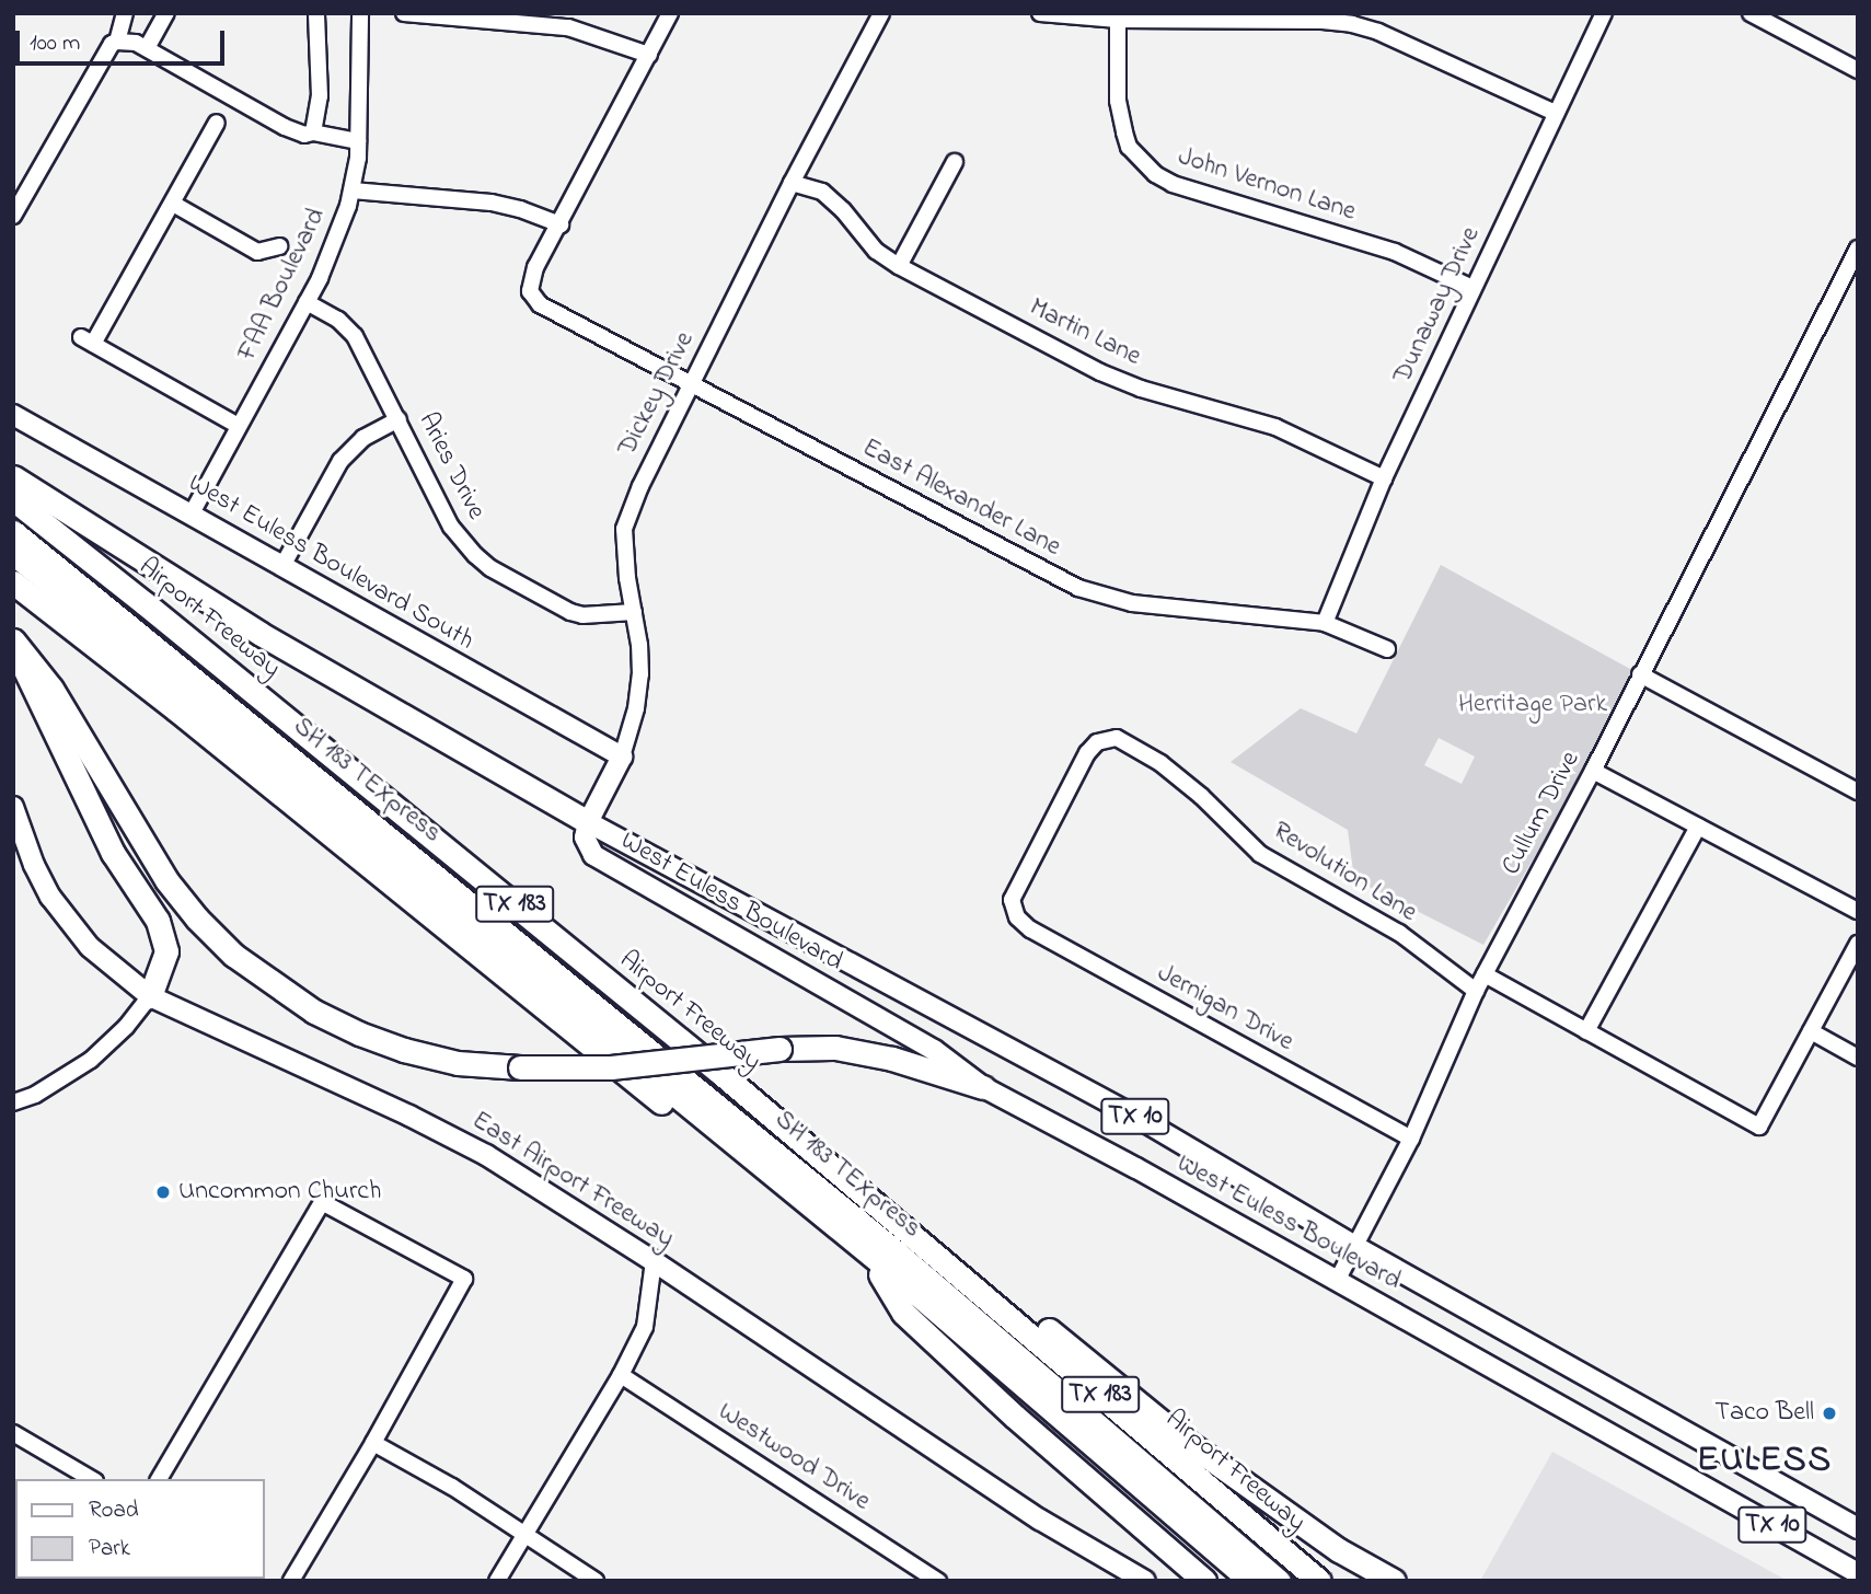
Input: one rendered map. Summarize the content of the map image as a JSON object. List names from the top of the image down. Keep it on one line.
{"streets":{"highway":["Airport Freeway","SH 183 TEXpress","TX 183"],"main road":["Dickey Drive","West Euless Boulevard South","West Euless Boulevard","TX 10","East Airport Freeway"],"street":["John Vernon Lane","FAA Boulevard","Dunaway Drive","Martin Lane","Aries Drive","East Alexander Lane","Cullum Drive","Revolution Lane","Jernigan Drive","Westwood Drive"]},"crossings":[["John Vernon Lane","Dunaway Drive"],["FAA Boulevard","Aries Drive"],["FAA Boulevard","West Euless Boulevard South"],["Dunaway Drive","Martin Lane"],["Dunaway Drive","East Alexander Lane"],["Martin Lane","Dickey Drive"],["Dickey Drive","Aries Drive"],["Dickey Drive","East Alexander Lane"],["Dickey Drive","West Euless Boulevard South"],["Dickey Drive","West Euless Boulevard"],["Cullum Drive","Revolution Lane"],["Cullum Drive","West Euless Boulevard"],["Cullum Drive","Jernigan Drive"],["Revolution Lane","Jernigan Drive"]],"districts":["EULESS"],"parks":["Herritage Park"],"places":["Uncommon Church","Taco Bell"],"legend":["Road","Park"],"scale_bar":"100 m"}
